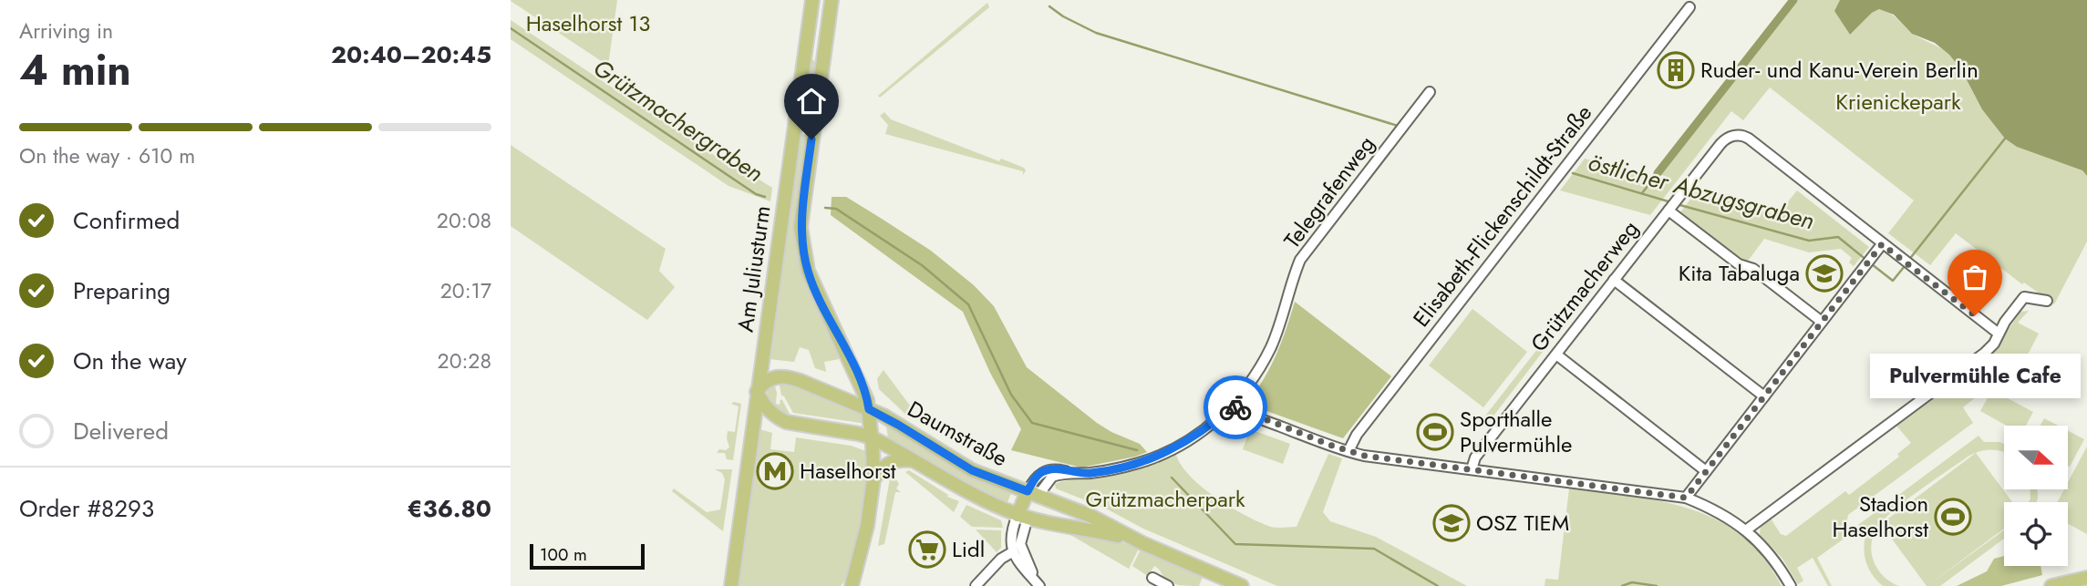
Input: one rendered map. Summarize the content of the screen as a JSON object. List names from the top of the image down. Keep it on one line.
{"streets":{"main road":["Am Juliusturm","Daumstraße"],"street":["Telegrafenweg","Elisabeth-Flickenschildt-Straße","Grützmacherweg"]},"crossings":[["Telegrafenweg","Daumstraße"],["Am Juliusturm","Daumstraße"]],"water":["Grützmachergraben","östlicher Abzugsgraben"],"parks":["Haselhorst 13","Krienickepark","Grützmacherpark"],"places":{"building":["Ruder- und Kanu-Verein Berlin"],"school or university":["Kita Tabaluga","OSZ TIEM"],"other":["Pulvermühle Cafe"],"sports":["Sporthalle Pulvermühle","Stadion Haselhorst"],"metro station":["Haselhorst"],"supermarket":["Lidl"]},"scale_bar":"100 m","north":"right","page":{"heading":["4 min","Arriving in","20:40–20:45"],"panel":["Order #8293","€36.80"],"bar":"On the way · 610 m","list":[["Confirmed","20:08"],["Preparing","20:17"],["On the way","20:28"],"Delivered"],"bubble":"Pulvermühle Cafe","scale":"100 m"}}
